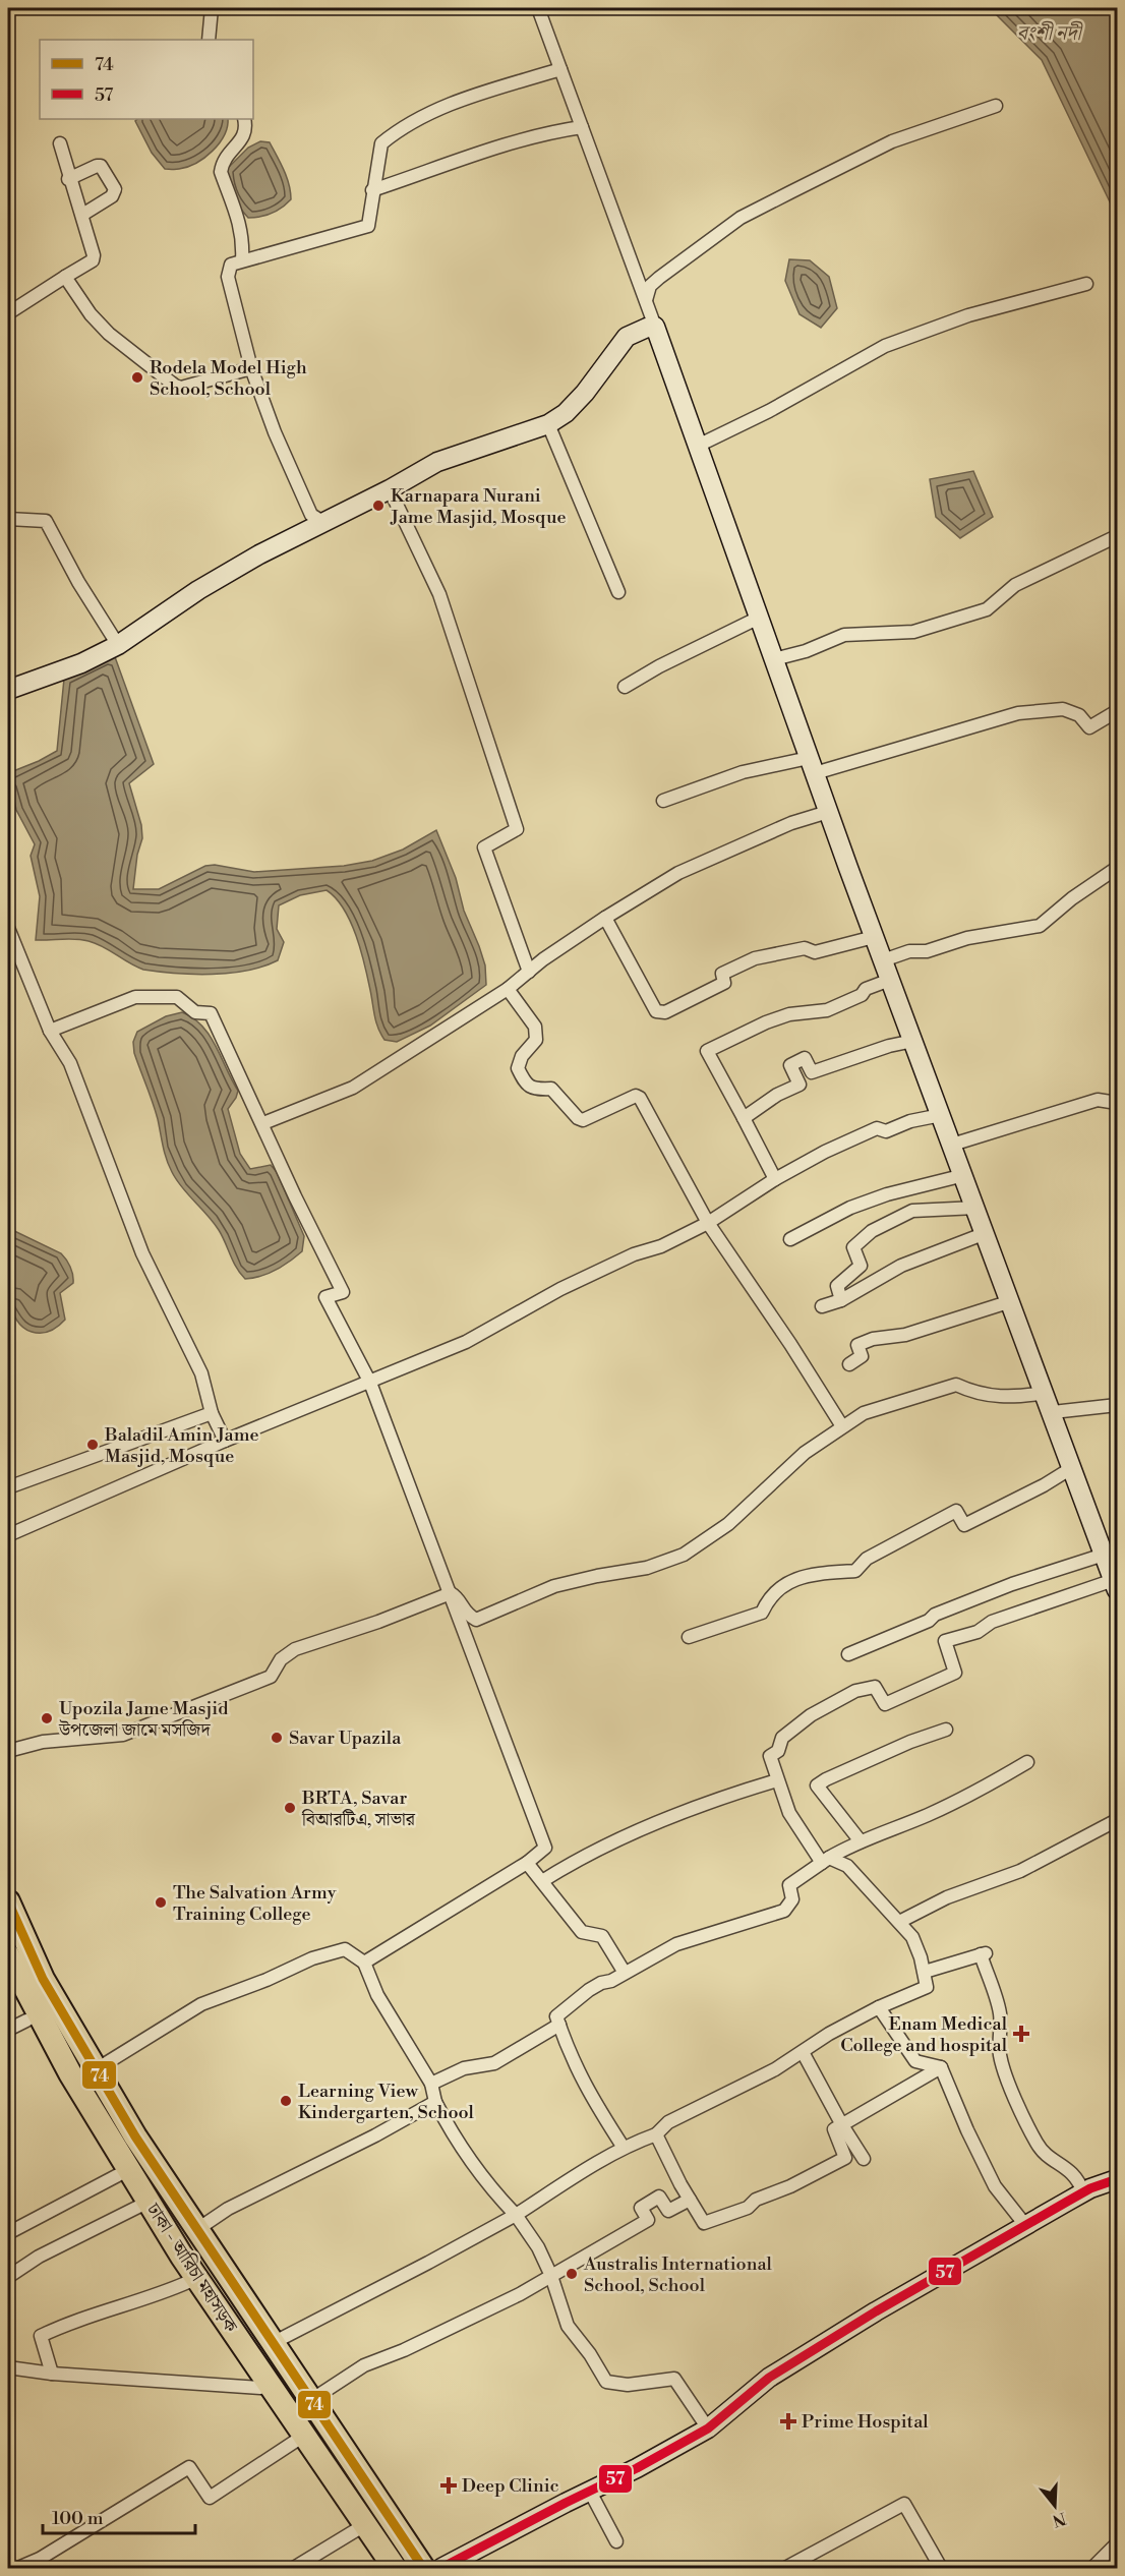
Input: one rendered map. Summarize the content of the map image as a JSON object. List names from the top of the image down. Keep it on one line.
{"streets":{"highway":["ঢাকা - আরিচা মহাসড়ক"]},"water":["বংশী নদী"],"places":{"other":["Rodela Model High School, School","Karnapara Nurani Jame Masjid, Mosque","Baladil Amin Jame Masjid, Mosque","Upozila Jame Masjid উপজেলা জামে মসজিদ","Savar Upazila","BRTA, Savar বিআরটিএ, সাভার","The Salvation Army Training College","Learning View Kindergarten, School","Australis International School, School"],"health":["Enam Medical College and hospital","Prime Hospital","Deep Clinic"]},"lines":["transit line 74","transit line 57"],"legend":["74","57"],"scale_bar":"100 m","north":"bottom"}
